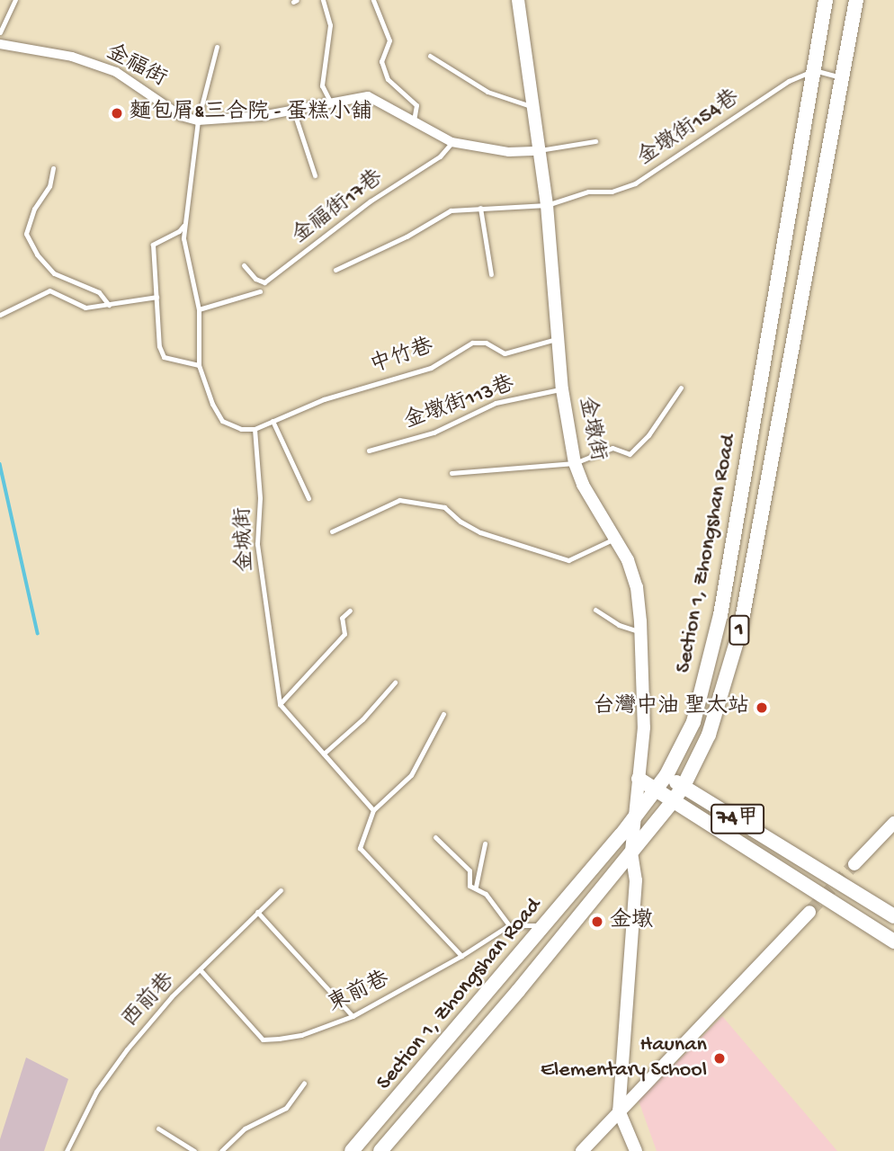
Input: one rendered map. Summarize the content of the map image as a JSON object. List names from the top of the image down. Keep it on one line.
{"streets":{"main road":["Section 1, Zhongshan Road","1","74甲"],"street":["金福街","金墩街"],"lane":["金墩街154巷","金福街17巷","中竹巷","金墩街113巷","金城街","東前巷","西前巷"]},"crossings":[["金福街","金福街17巷"],["金福街","金墩街"],["金墩街154巷","金墩街"],["金墩街154巷","Section 1, Zhongshan Road"],["中竹巷","金墩街"],["中竹巷","金城街"],["金墩街113巷","金墩街"],["金墩街","Section 1, Zhongshan Road"],["金墩街","74甲"],["Section 1, Zhongshan Road","74甲"],["東前巷","西前巷"]],"places":["麵包屑&三合院 - 蛋糕小舖","台灣中油 聖太站","金墩","Haunan Elementary School"]}
